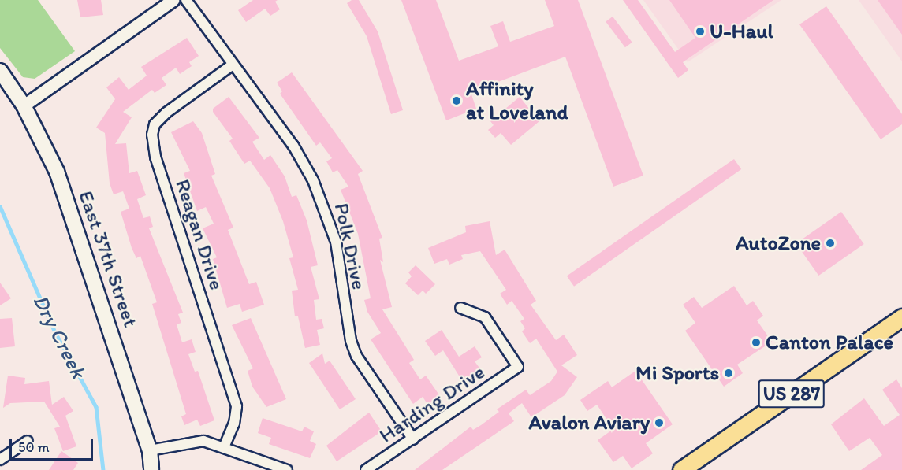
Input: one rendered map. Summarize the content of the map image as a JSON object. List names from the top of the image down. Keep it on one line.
{"streets":{"highway":["US 287"],"main road":["East 37th Street"],"street":["Reagan Drive","Polk Drive","Harding Drive"]},"crossings":[["Reagan Drive","Polk Drive"],["Polk Drive","Harding Drive"]],"water":["Dry Creek"],"places":["U-Haul","Affinity at Loveland","AutoZone","Canton Palace","Mi Sports","Avalon Aviary"],"scale_bar":"50 m"}
